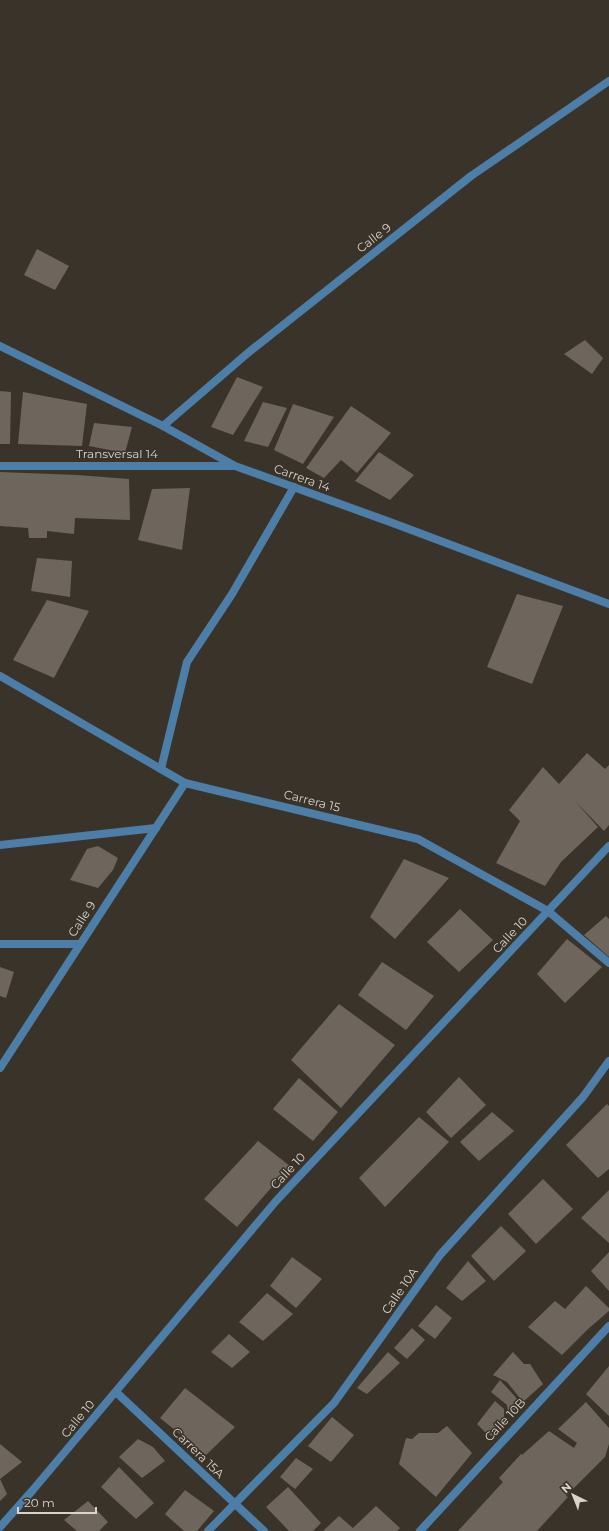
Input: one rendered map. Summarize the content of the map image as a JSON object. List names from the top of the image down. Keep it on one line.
{"streets":{"street":["Calle 9","Transversal 14","Carrera 14","Carrera 15","Calle 10","Calle 10A","Calle 10B","Carrera 15A"]},"crossings":[["Calle 9","Carrera 14"],["Calle 9","Carrera 15"],["Transversal 14","Carrera 14"],["Carrera 15","Calle 10"],["Calle 10","Carrera 15A"],["Calle 10A","Carrera 15A"]],"scale_bar":"20 m","north":"top left"}
